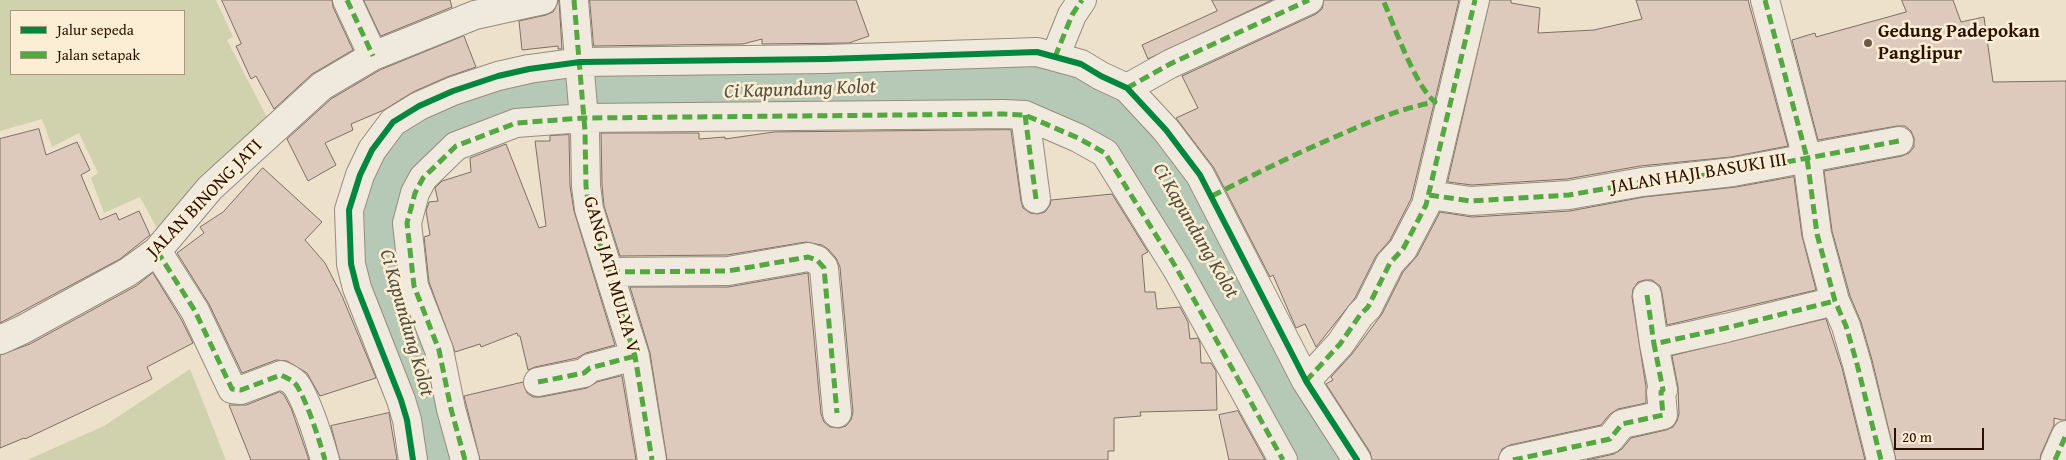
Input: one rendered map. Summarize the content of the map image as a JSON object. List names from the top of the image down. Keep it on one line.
{"streets":{"street":["JALAN HAJI BASUKI III","JALAN BINONG JATI","GANG JATI MULYA V"]},"water":["Ci Kapundung Kolot"],"places":["Gedung Padepokan Panglipur"],"legend":["Jalur sepeda","Jalan setapak"],"scale_bar":"20 m"}
